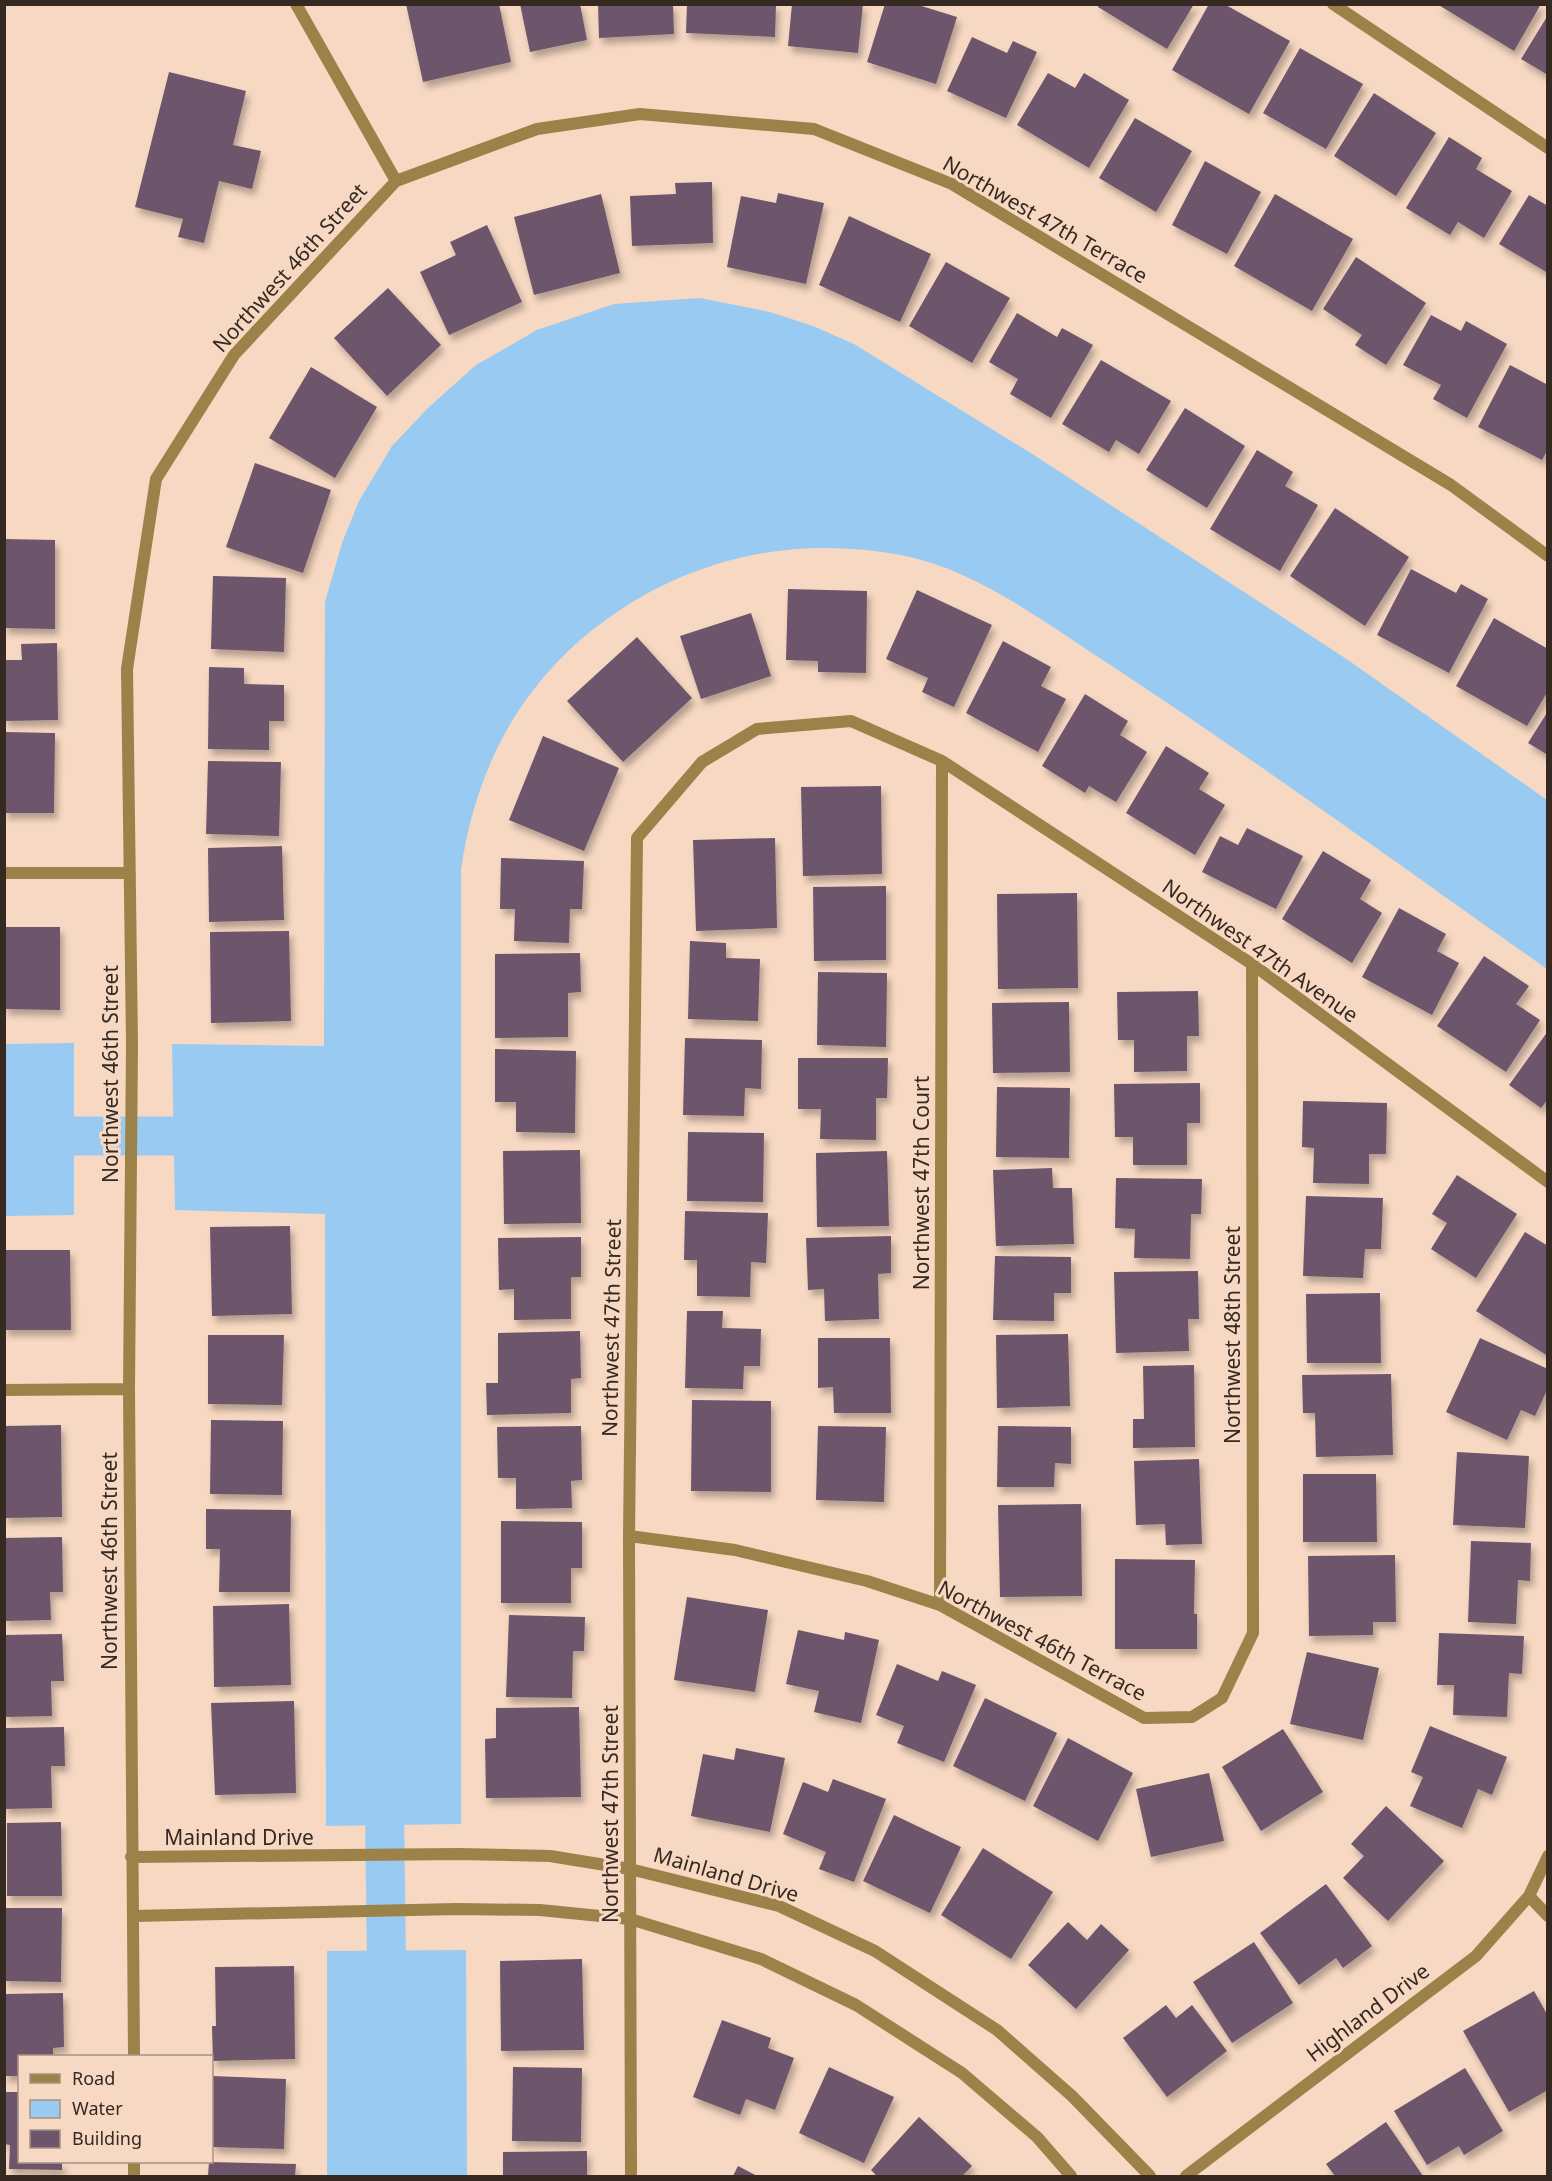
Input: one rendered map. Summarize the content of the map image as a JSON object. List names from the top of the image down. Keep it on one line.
{"streets":{"street":["Northwest 47th Terrace","Northwest 46th Street","Northwest 47th Avenue","Northwest 47th Court","Northwest 47th Street","Northwest 48th Street","Northwest 46th Terrace","Mainland Drive","Highland Drive"]},"crossings":[["Northwest 47th Terrace","Northwest 46th Street"],["Northwest 46th Street","Mainland Drive"],["Northwest 47th Avenue","Northwest 47th Court"],["Northwest 47th Avenue","Northwest 47th Street"],["Northwest 47th Avenue","Northwest 48th Street"],["Northwest 47th Court","Northwest 47th Street"],["Northwest 47th Court","Northwest 46th Terrace"],["Northwest 47th Street","Northwest 46th Terrace"],["Northwest 47th Street","Mainland Drive"],["Northwest 48th Street","Northwest 46th Terrace"]],"legend":["Road","Water","Building"]}
